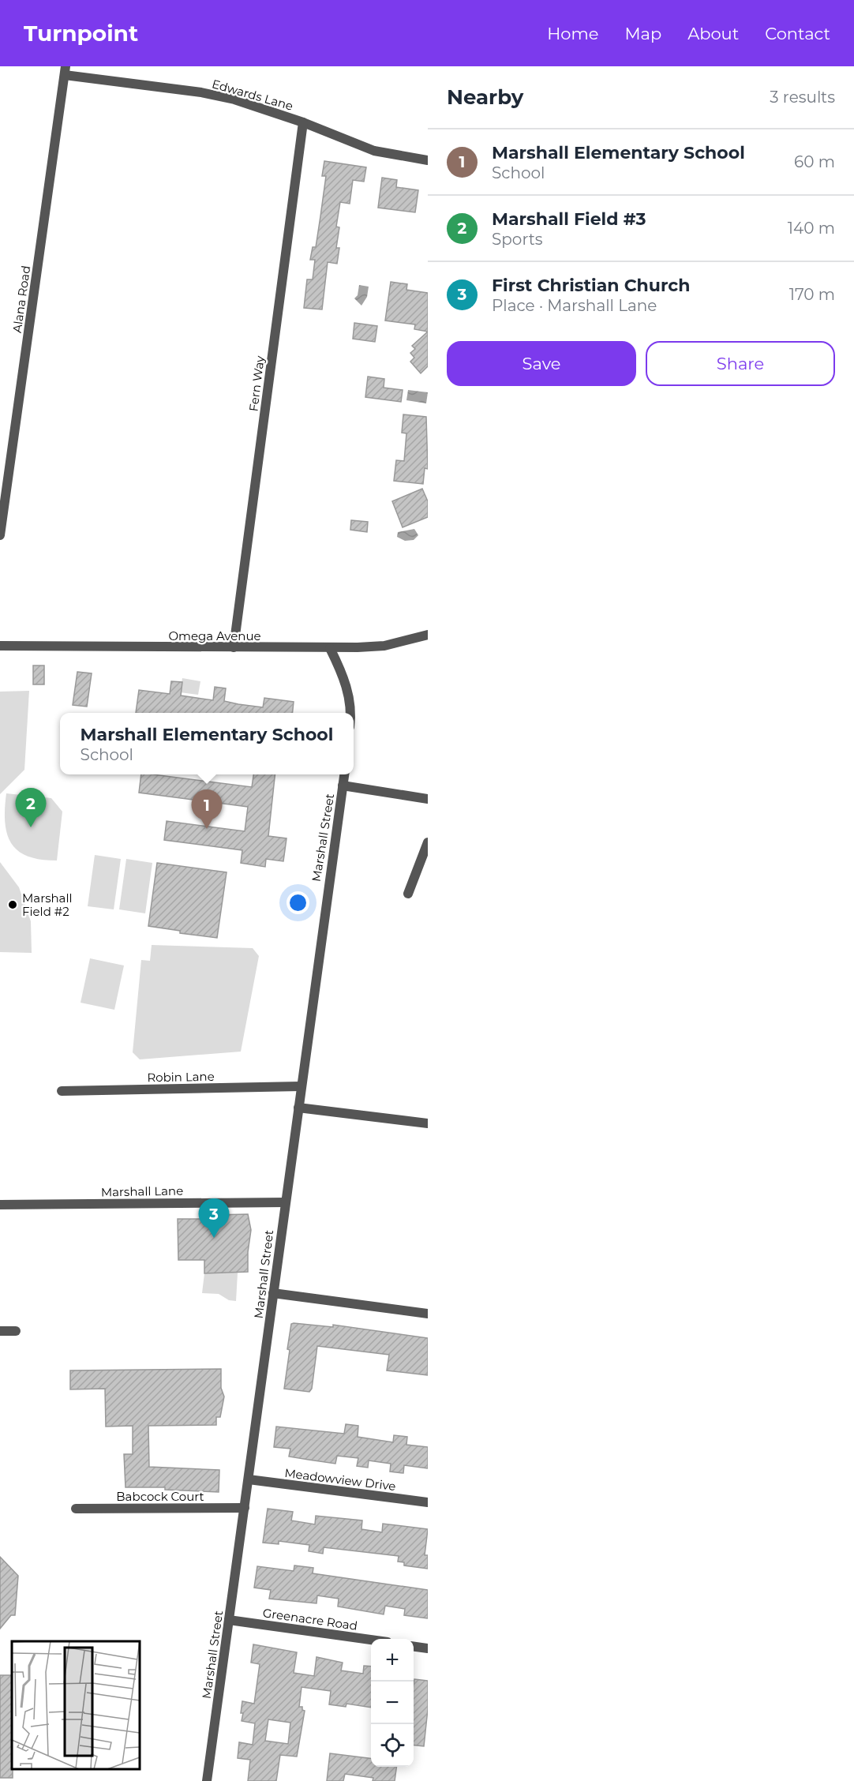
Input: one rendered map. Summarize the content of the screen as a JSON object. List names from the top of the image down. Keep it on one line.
{"streets":{"street":["Edwards Lane","Alana Road","Fern Way","Omega Avenue","Marshall Street","Robin Lane","Marshall Lane","Meadowview Drive","Babcock Court","Greenacre Road"]},"crossings":[["Edwards Lane","Alana Road"],["Edwards Lane","Fern Way"],["Fern Way","Omega Avenue"],["Marshall Street","Robin Lane"],["Marshall Street","Marshall Lane"],["Marshall Street","Meadowview Drive"],["Marshall Street","Babcock Court"],["Marshall Street","Greenacre Road"]],"places":["Marshall Field #2"],"page":{"header":"Turnpoint","nav":["Home","Map","About","Contact"],"heading":["Nearby","3 results"],"list":[{"mark":"1","name":"Marshall Elementary School","note":"School","value":"60 m"},{"mark":"2","name":"Marshall Field #3","note":"Sports","value":"140 m"},{"mark":"3","name":"First Christian Church","note":"Place · Marshall Lane","value":"170 m"}],"buttons":["Save","Share"],"popup":["Marshall Elementary School","School"],"pins":["2","1","3"],"map_buttons":["+","−"]}}
